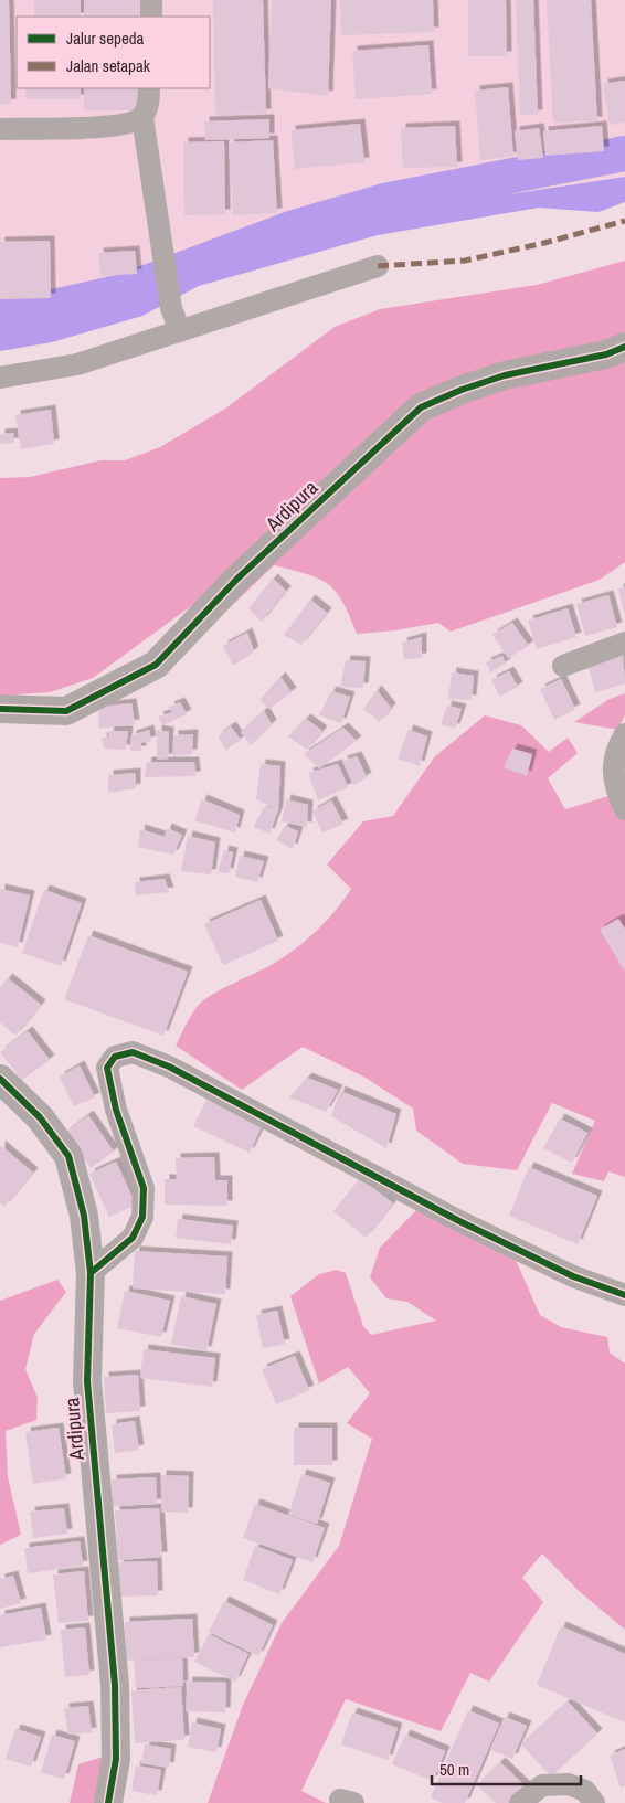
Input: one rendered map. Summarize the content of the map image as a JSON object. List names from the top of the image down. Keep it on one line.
{"streets":{"street":["Ardipura"]},"legend":["Jalur sepeda","Jalan setapak"],"scale_bar":"50 m"}
